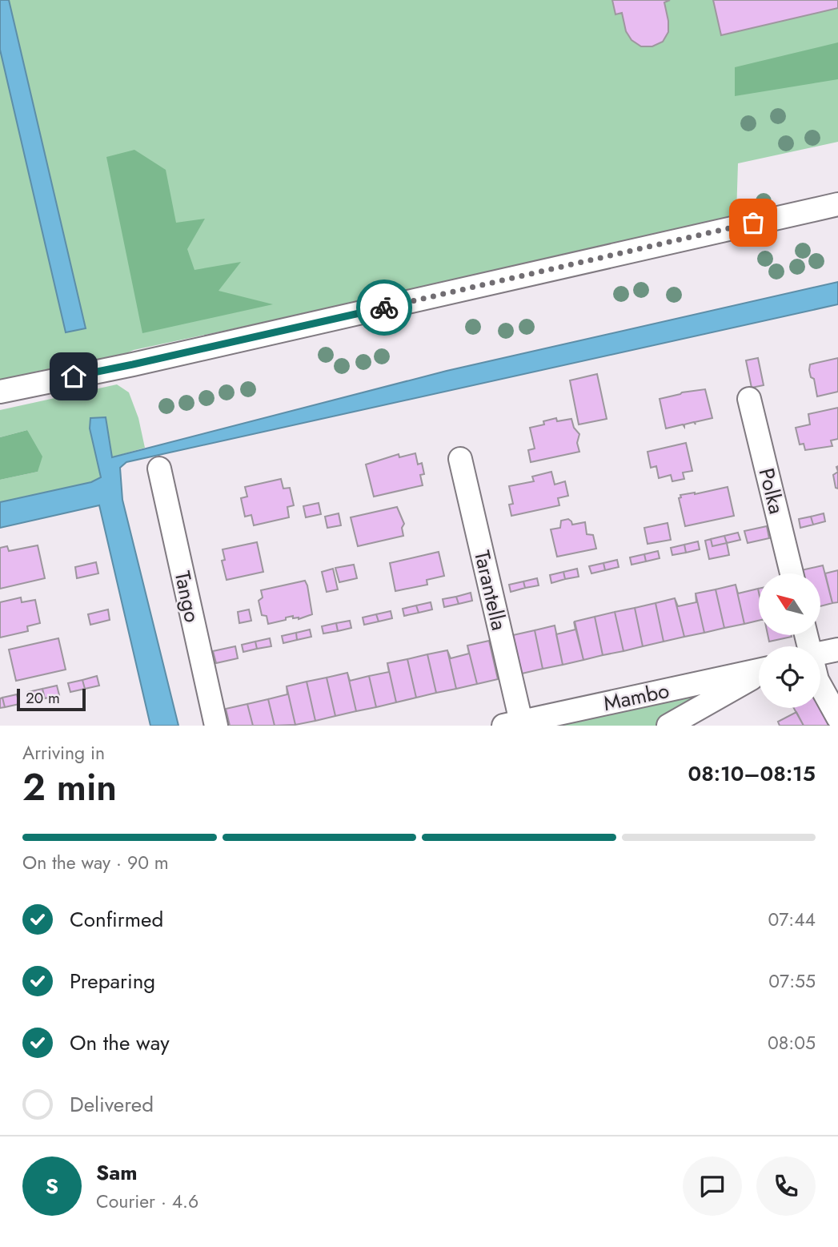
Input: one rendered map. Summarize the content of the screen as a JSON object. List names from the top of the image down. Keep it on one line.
{"streets":{"street":["Polka","Tarantella","Tango","Mambo"]},"crossings":[["Tarantella","Mambo"]],"scale_bar":"20 m","north":"top left","page":{"scale":"20 m","heading":["2 min","Arriving in","08:10–08:15"],"panel":["Sam","Courier · 4.6"],"bar":"On the way · 90 m","list":[["Confirmed","07:44"],["Preparing","07:55"],["On the way","08:05"],"Delivered"],"round":"S"}}
